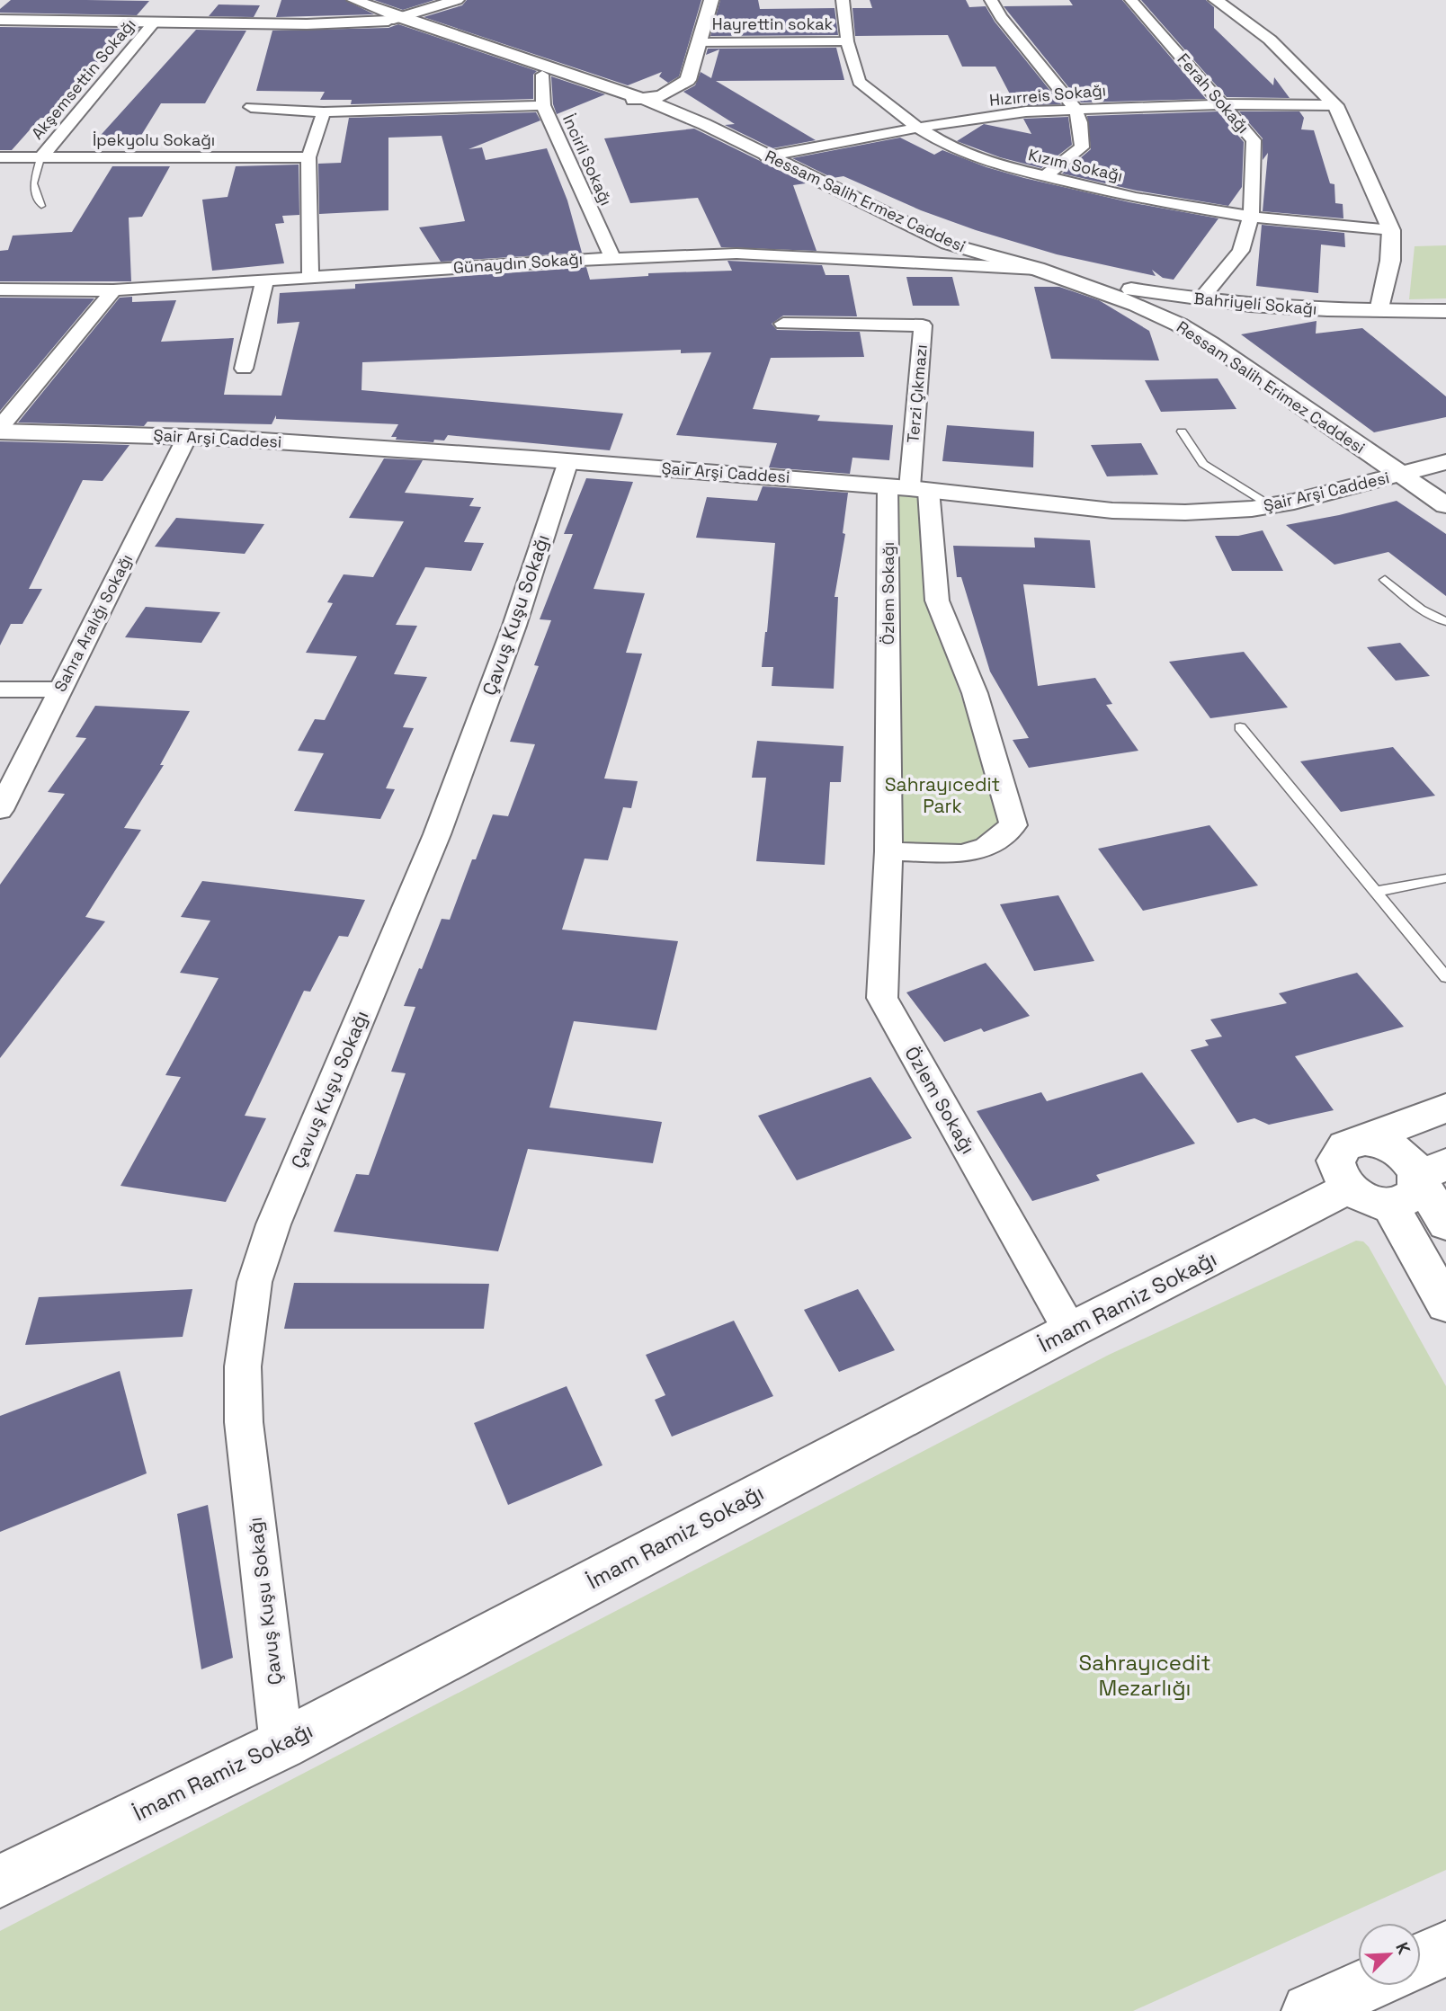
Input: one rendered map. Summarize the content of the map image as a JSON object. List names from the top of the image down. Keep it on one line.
{"streets":{"main road":["Ressam Salih Ermez Caddesi","Bahriyeli Sokağı","Ressam Salih Erimez Caddesi","Şair Arşi Caddesi","İmam Ramiz Sokağı"],"street":["Hayrettin sokak","Akşemsettin Sokağı","Ferah Sokağı","Hızırreis Sokağı","İpekyolu Sokağı","İncirli Sokağı","Kızım Sokağı","Günaydın Sokağı","Terzi Çıkmazı","Özlem Sokağı","Çavuş Kuşu Sokağı","Sahra Aralığı Sokağı"]},"crossings":[["Hayrettin sokak","Kızım Sokağı"],["Akşemsettin Sokağı","İpekyolu Sokağı"],["Ferah Sokağı","Hızırreis Sokağı"],["Ferah Sokağı","Kızım Sokağı"],["Ferah Sokağı","Bahriyeli Sokağı"],["Hızırreis Sokağı","Kızım Sokağı"],["Hızırreis Sokağı","Ressam Salih Ermez Caddesi"],["İncirli Sokağı","Ressam Salih Ermez Caddesi"],["İncirli Sokağı","Günaydın Sokağı"],["Ressam Salih Ermez Caddesi","Günaydın Sokağı"],["Ressam Salih Ermez Caddesi","Bahriyeli Sokağı"],["Ressam Salih Ermez Caddesi","Ressam Salih Erimez Caddesi"],["Bahriyeli Sokağı","Ressam Salih Erimez Caddesi"],["Ressam Salih Erimez Caddesi","Şair Arşi Caddesi"],["Terzi Çıkmazı","Şair Arşi Caddesi"],["Terzi Çıkmazı","Özlem Sokağı"],["Şair Arşi Caddesi","Özlem Sokağı"],["Şair Arşi Caddesi","Çavuş Kuşu Sokağı"],["Şair Arşi Caddesi","Sahra Aralığı Sokağı"],["Özlem Sokağı","İmam Ramiz Sokağı"],["Çavuş Kuşu Sokağı","İmam Ramiz Sokağı"]],"parks":["Sahrayıcedit Park","Sahrayıcedit Mezarlığı"],"north":"top right"}
